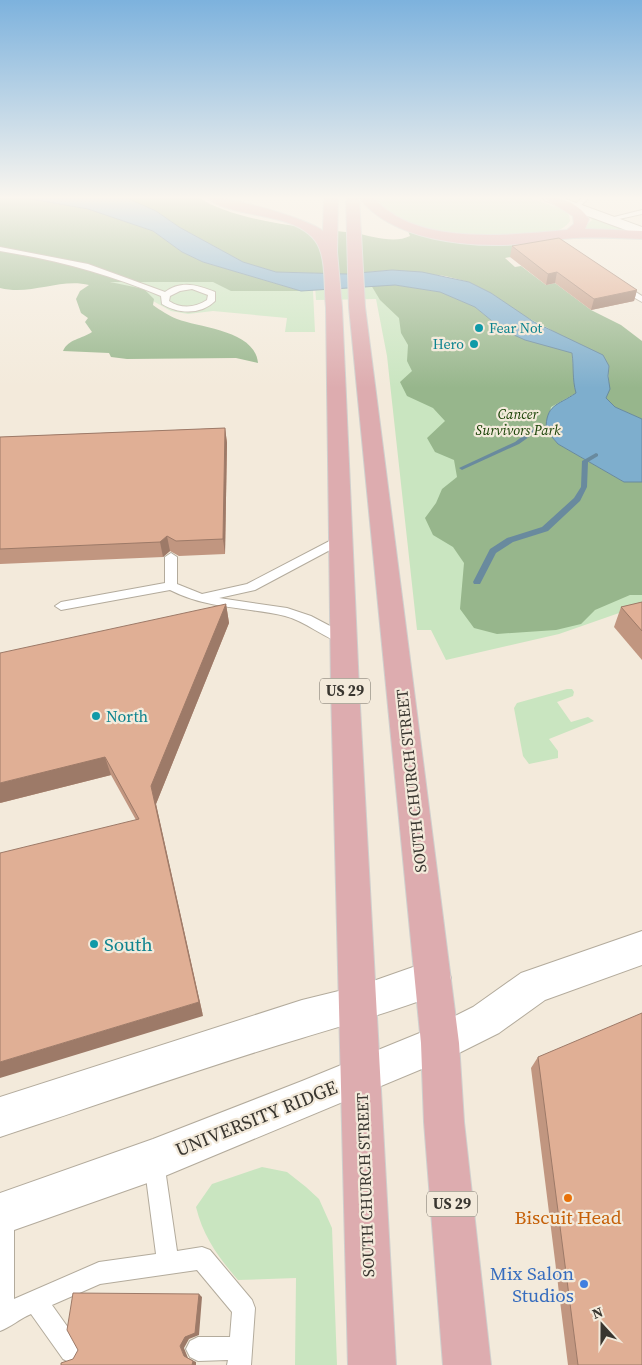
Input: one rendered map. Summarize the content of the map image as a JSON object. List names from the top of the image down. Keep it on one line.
{"streets":{"main road":["US 29","SOUTH CHURCH STREET"],"street":["UNIVERSITY RIDGE"]},"crossings":[["SOUTH CHURCH STREET","UNIVERSITY RIDGE"]],"parks":["Cancer Survivors Park"],"places":["Fear Not","Hero","North","South","Biscuit Head","Mix Salon Studios"],"north":"top"}
